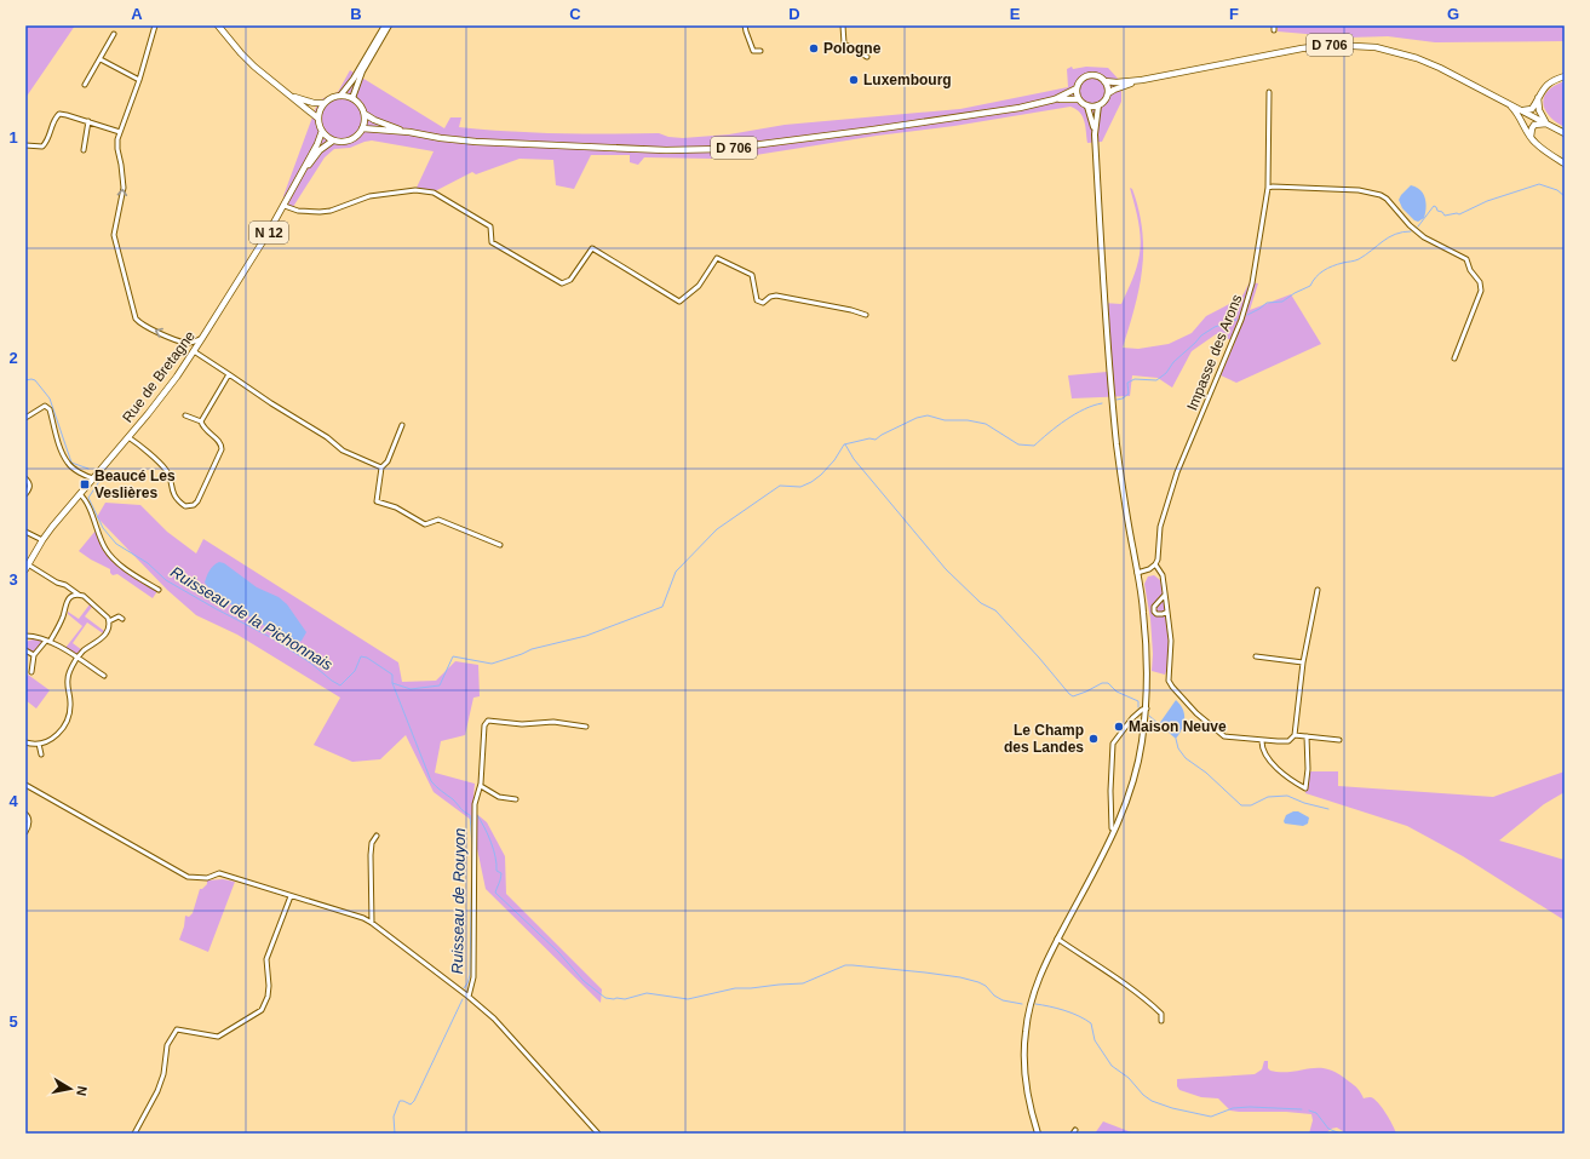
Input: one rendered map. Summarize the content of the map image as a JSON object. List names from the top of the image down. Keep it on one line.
{"streets":{"main road":["D 706","N 12","Rue de Bretagne"],"street":["Impasse des Arons"]},"crossings":[["D 706","Rue de Bretagne"]],"water":["Ruisseau de la Pichonnais","Ruisseau de Rouyon"],"places":{"other":["Pologne","Luxembourg","Maison Neuve","Le Champ des Landes"],"transit":["Beaucé Les Veslières"]},"north":"right","grid":{"columns":["A","B","C","D","E","F","G"],"rows":["1","2","3","4","5"]}}
